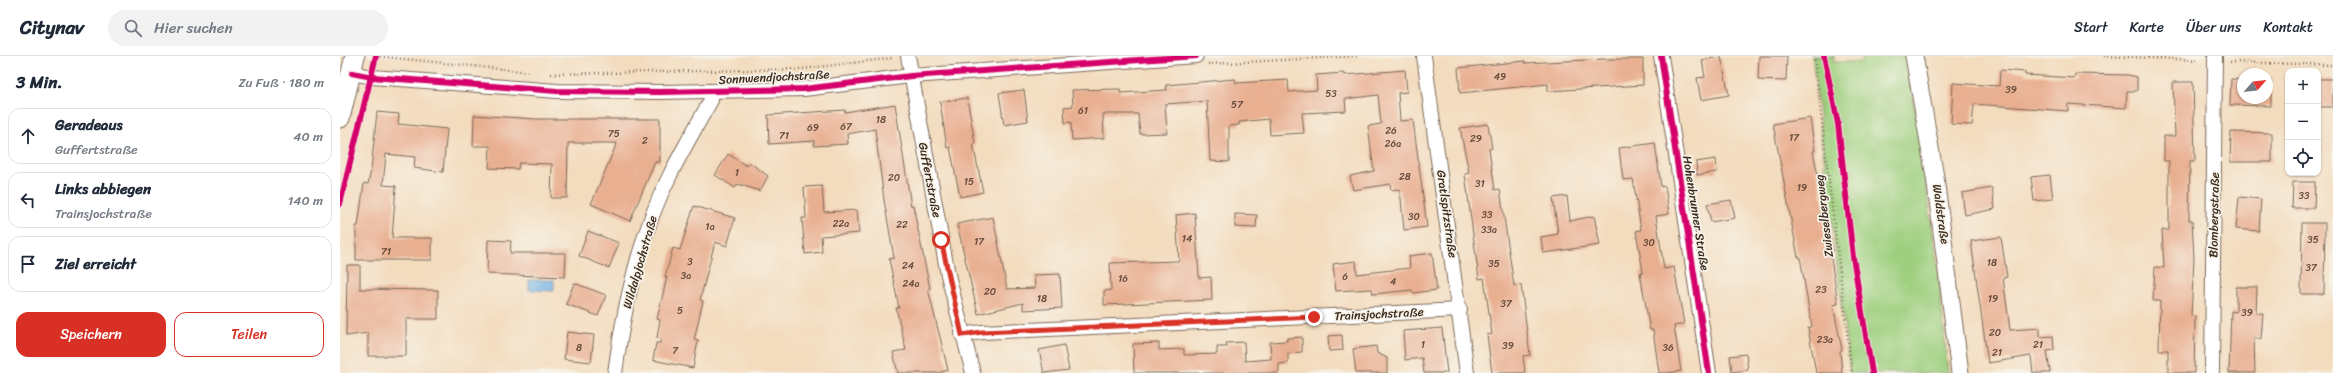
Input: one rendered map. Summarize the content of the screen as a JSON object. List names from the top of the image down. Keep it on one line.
{"streets":{"street":["Sonnwendjochstraße","Guffertstraße","Hohenbrunner Straße","Gratlspitzstraße","Waldstraße","Blombergstraße","Wildalpjochstraße","Trainsjochstraße"],"path":["Zwieselbergweg"]},"crossings":[["Sonnwendjochstraße","Guffertstraße"],["Sonnwendjochstraße","Wildalpjochstraße"],["Guffertstraße","Trainsjochstraße"],["Gratlspitzstraße","Trainsjochstraße"]],"house_numbers":["49","39","53","57","61","18","67","69","26","75","71","17","29","2","26a","1","28","20","15","31","19","33","33","30","22a","22","1a","33a","14","35","17","30","71","3","18","35","24","37","3a","6","16","4","24a","23","20","18","19","37","5","39","20","23a","1","21","39","8","36","7","21"],"north":"top right","page":{"header":"Citynav","search":"Hier suchen","nav":["Start","Karte","Über uns","Kontakt"],"heading":["3 Min.","Zu Fuß · 180 m"],"map_buttons":["+","−"],"list":[["Geradeaus","Guffertstraße","40 m"],["Links abbiegen","Trainsjochstraße","140 m"],"Ziel erreicht"],"buttons":["Speichern","Teilen"]}}
